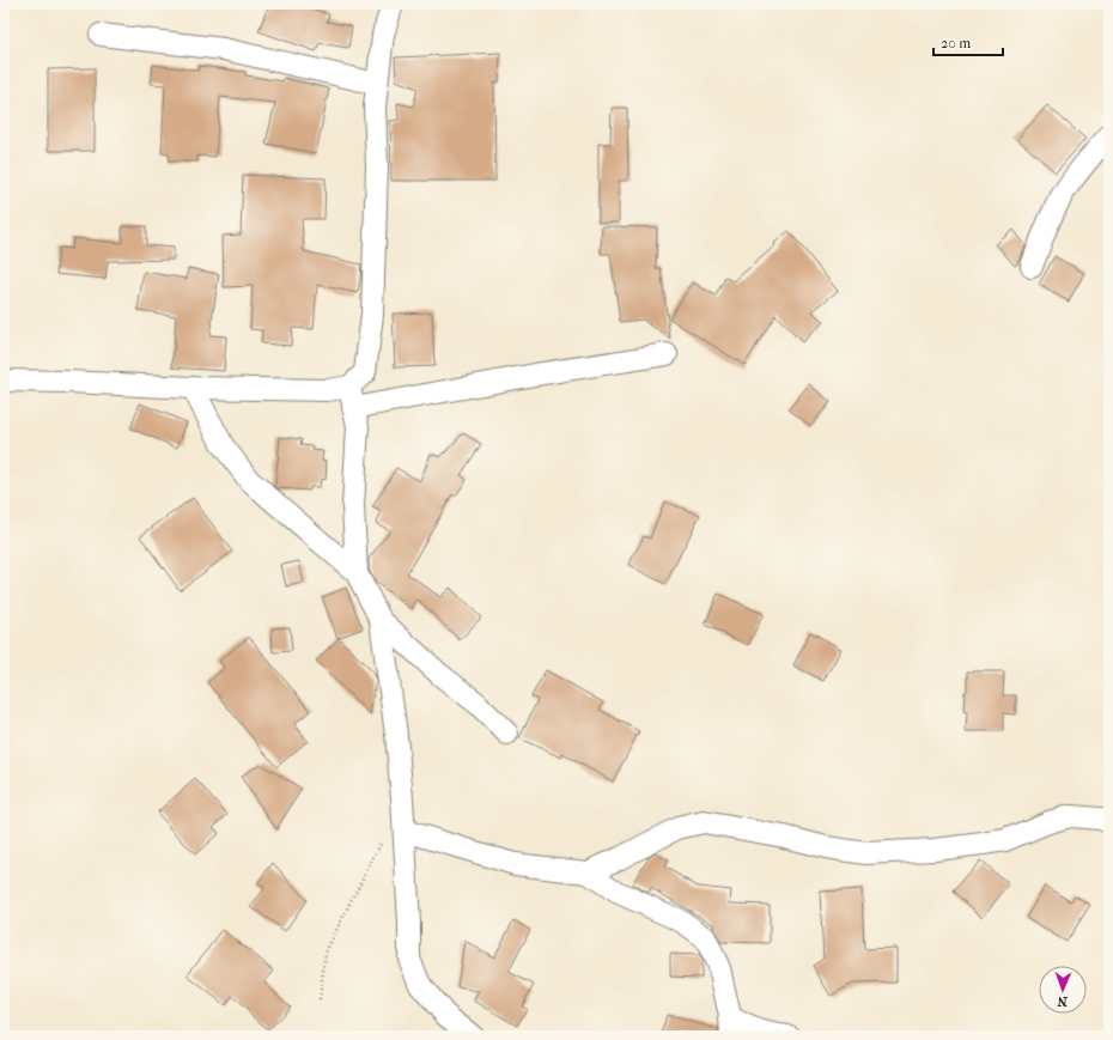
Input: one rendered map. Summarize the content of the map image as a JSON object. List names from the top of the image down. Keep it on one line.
{"scale_bar":"20 m","north":"bottom"}
